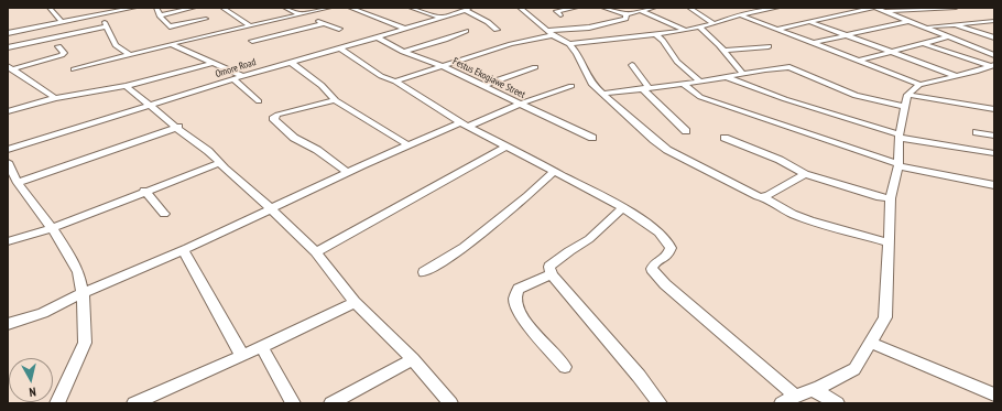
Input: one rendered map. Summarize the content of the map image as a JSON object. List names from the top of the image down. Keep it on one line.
{"streets":{"street":["Omore Road","Festus Ekogiawe Street"]},"crossings":[["Omore Road","Festus Ekogiawe Street"]],"north":"bottom"}
